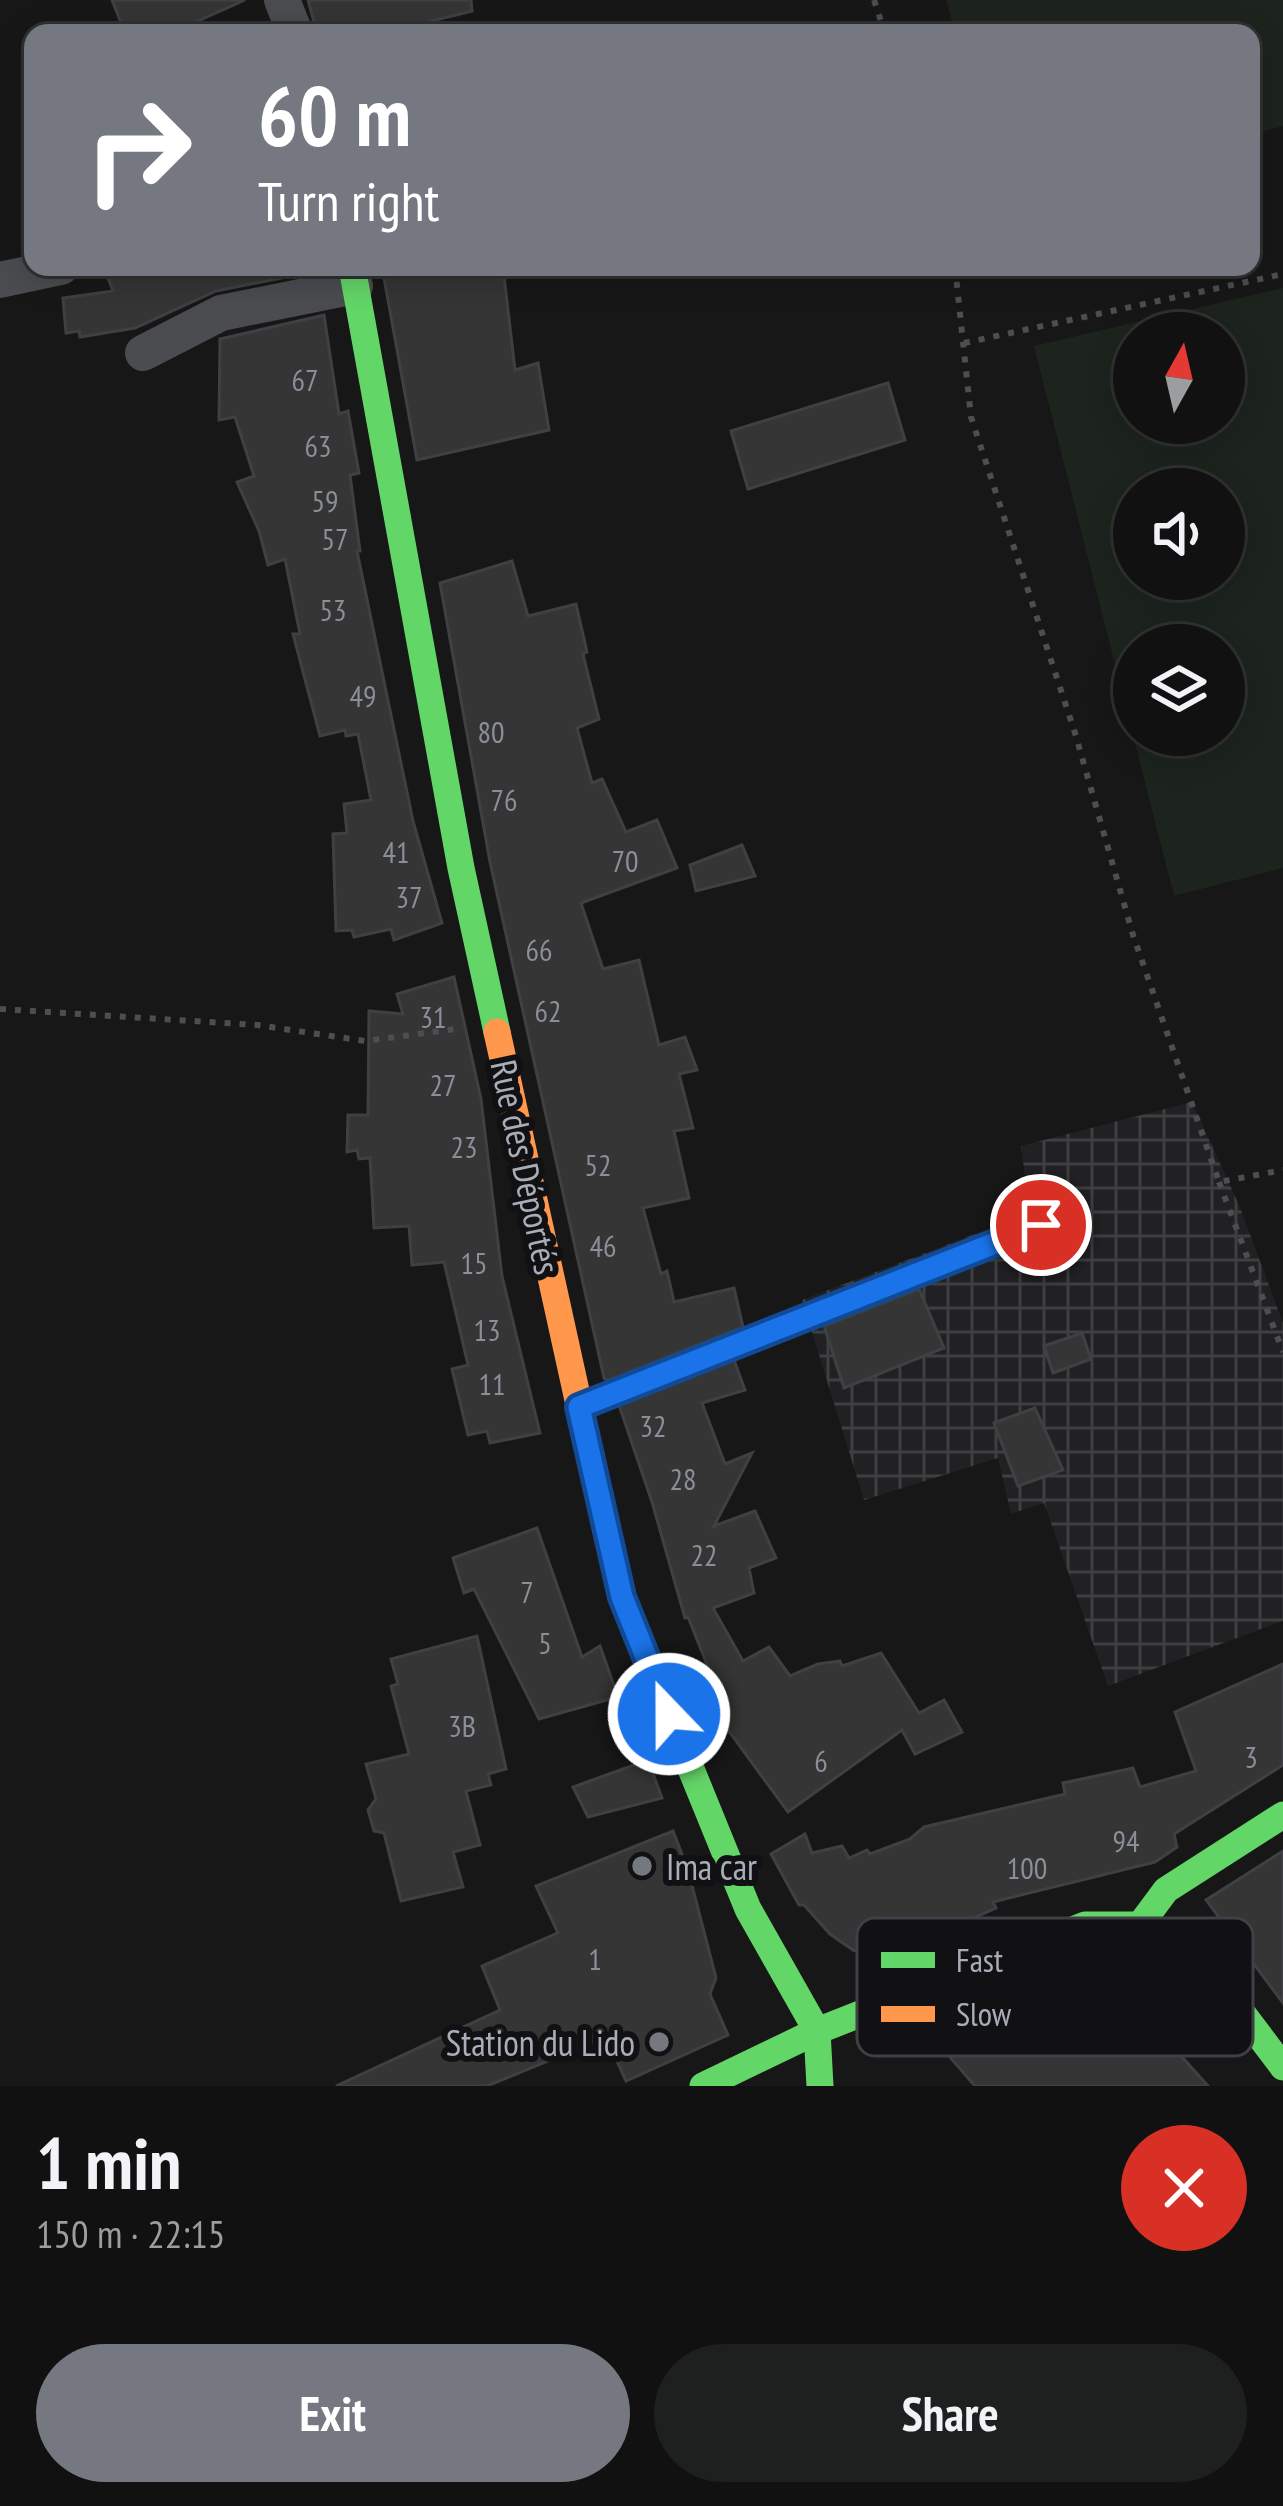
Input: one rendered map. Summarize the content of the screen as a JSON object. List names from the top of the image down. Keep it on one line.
{"streets":{"street":["Rue des Déportés"]},"places":["Ima car","Station du Lido"],"house_numbers":["67","63","59","57","53","49","80","76","41","70","37","66","62","31","27","23","52","46","15","13","11","32","28","22","7","5","3B","3","6","94","100","1"],"legend":["Fast","Slow"],"north":"top","page":{"turn":["60 m","Turn right"],"heading":["1 min","150 m · 22:15"],"buttons":["Exit","Share"]}}
